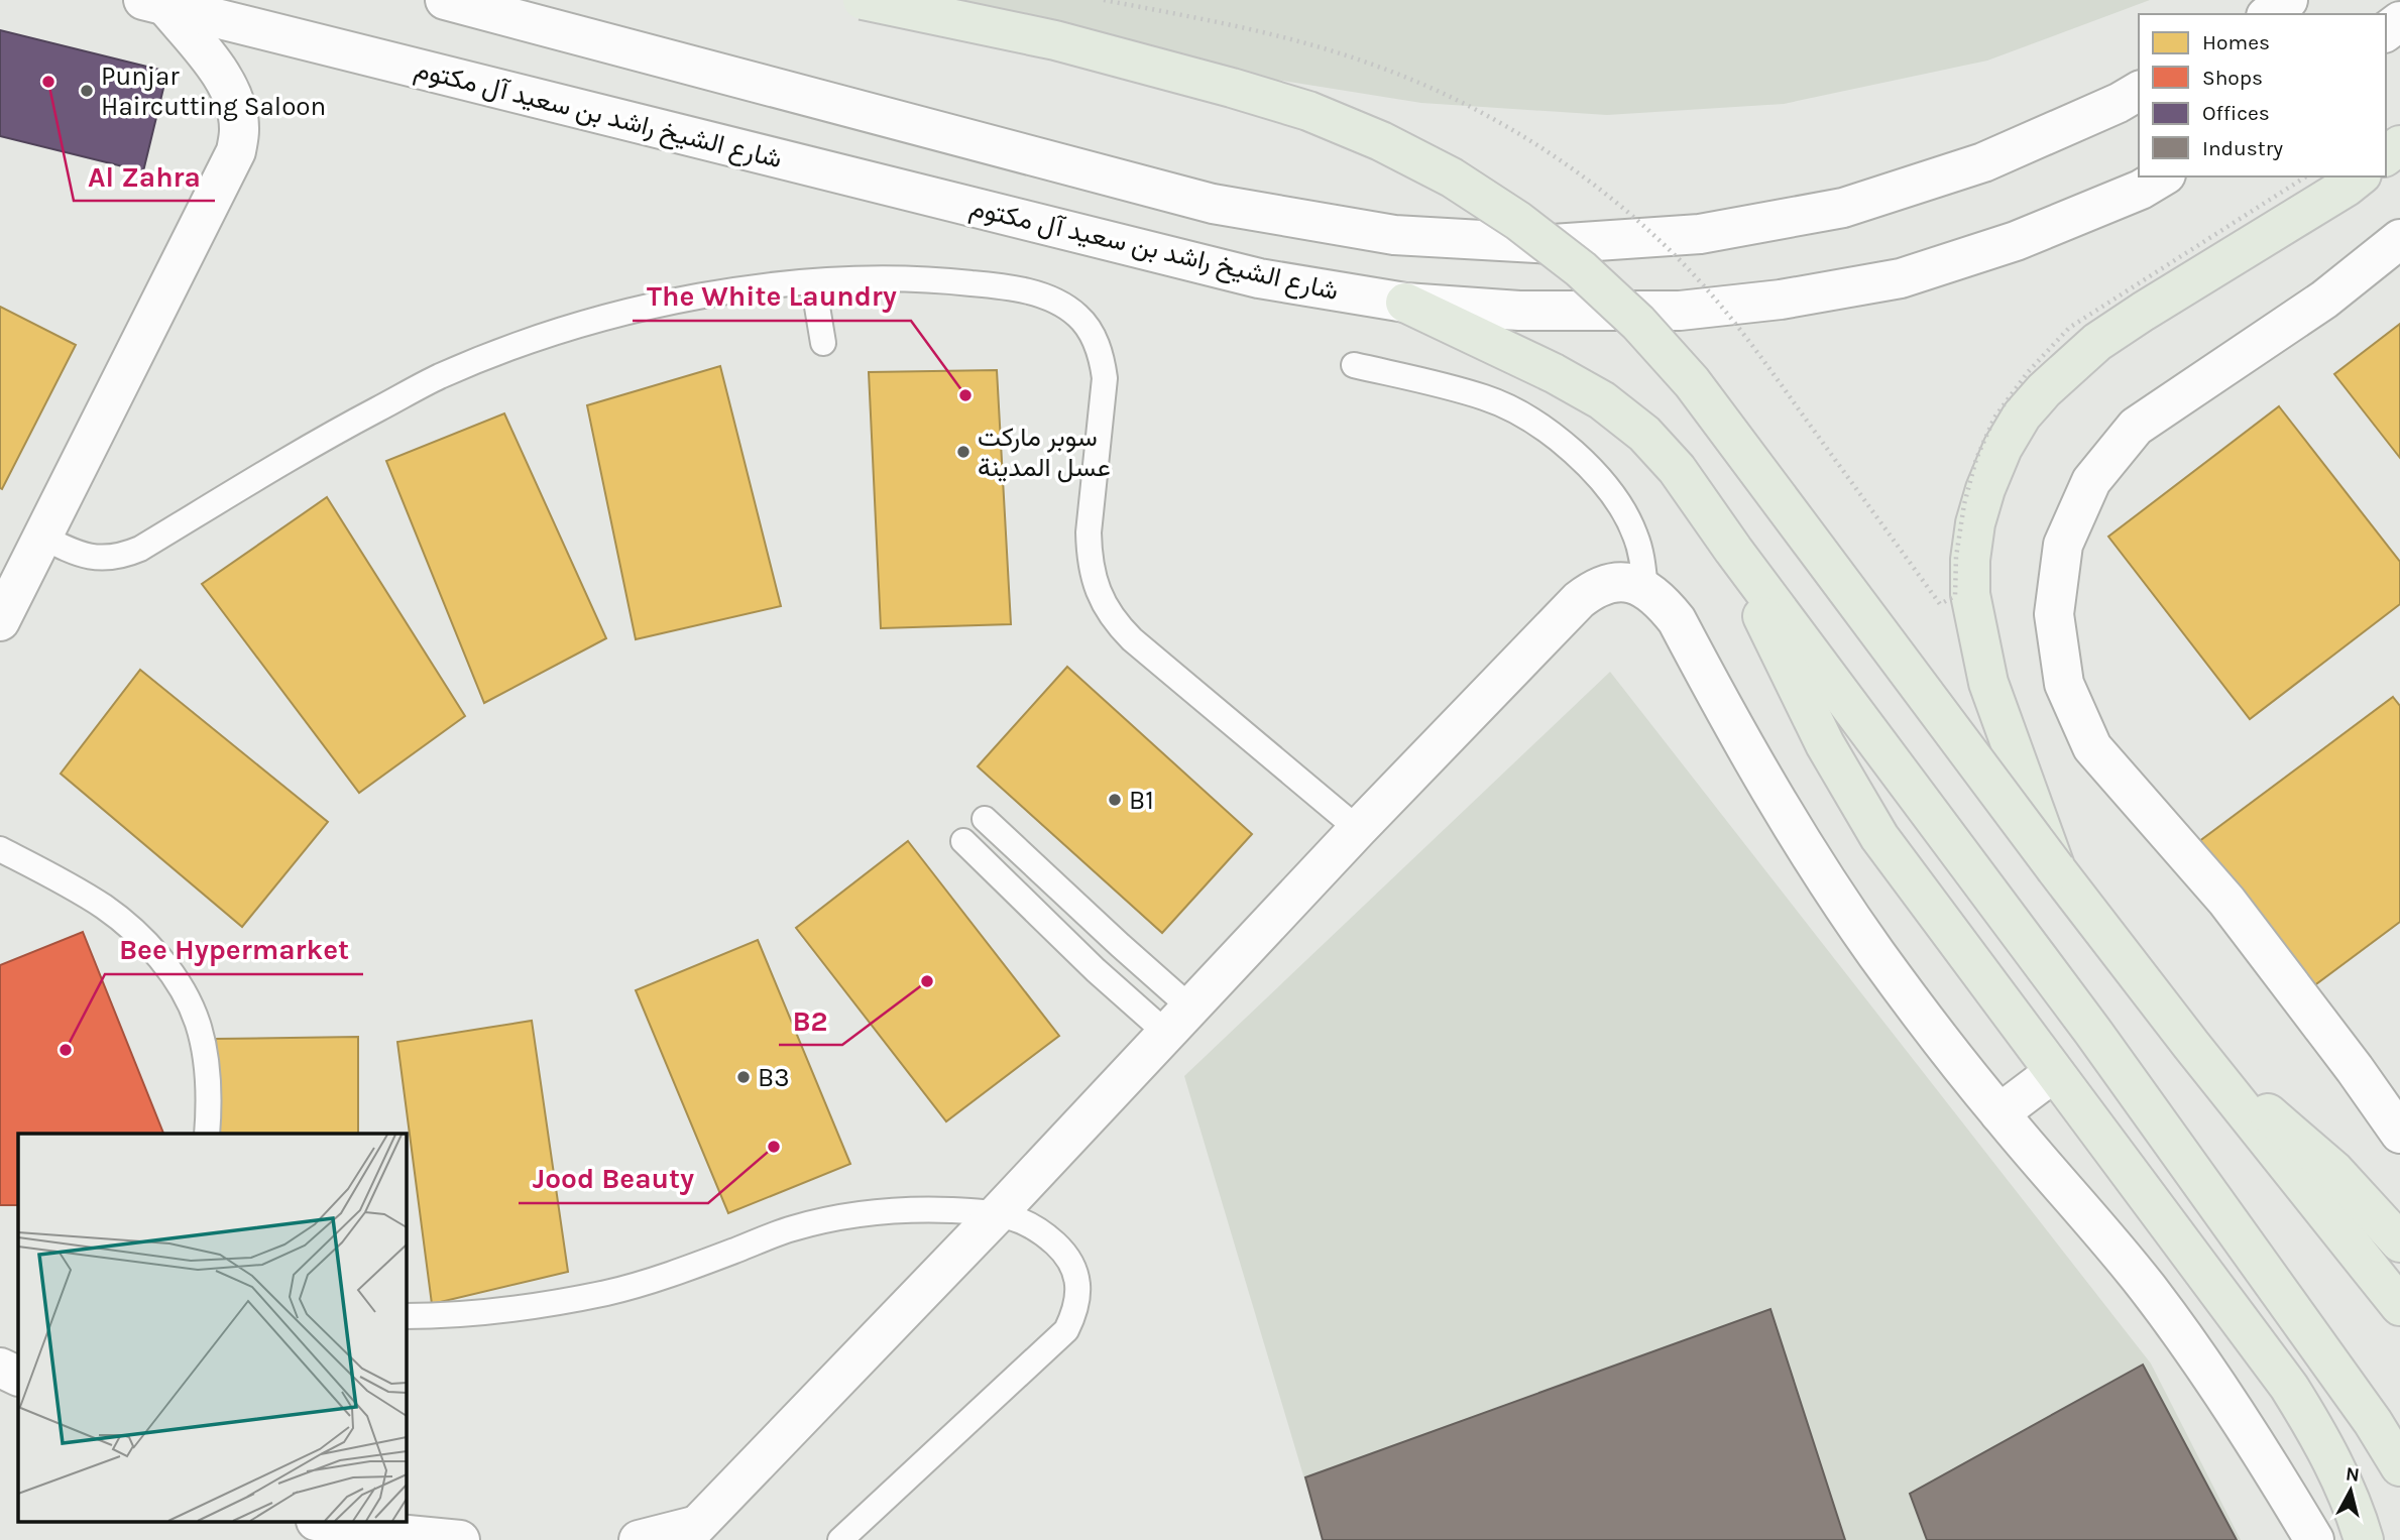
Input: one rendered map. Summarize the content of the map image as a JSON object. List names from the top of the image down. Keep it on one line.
{"streets":{"street":["شارع الشيخ راشد بن سعيد آل مكتوم"]},"places":["Al Zahra","Punjar Haircutting Saloon","The White Laundry","سوبر ماركت عسل المدينة","B1","B2","Bee Hypermarket","B3","Jood Beauty"],"legend":["Homes","Shops","Offices","Industry"],"north":"top"}
